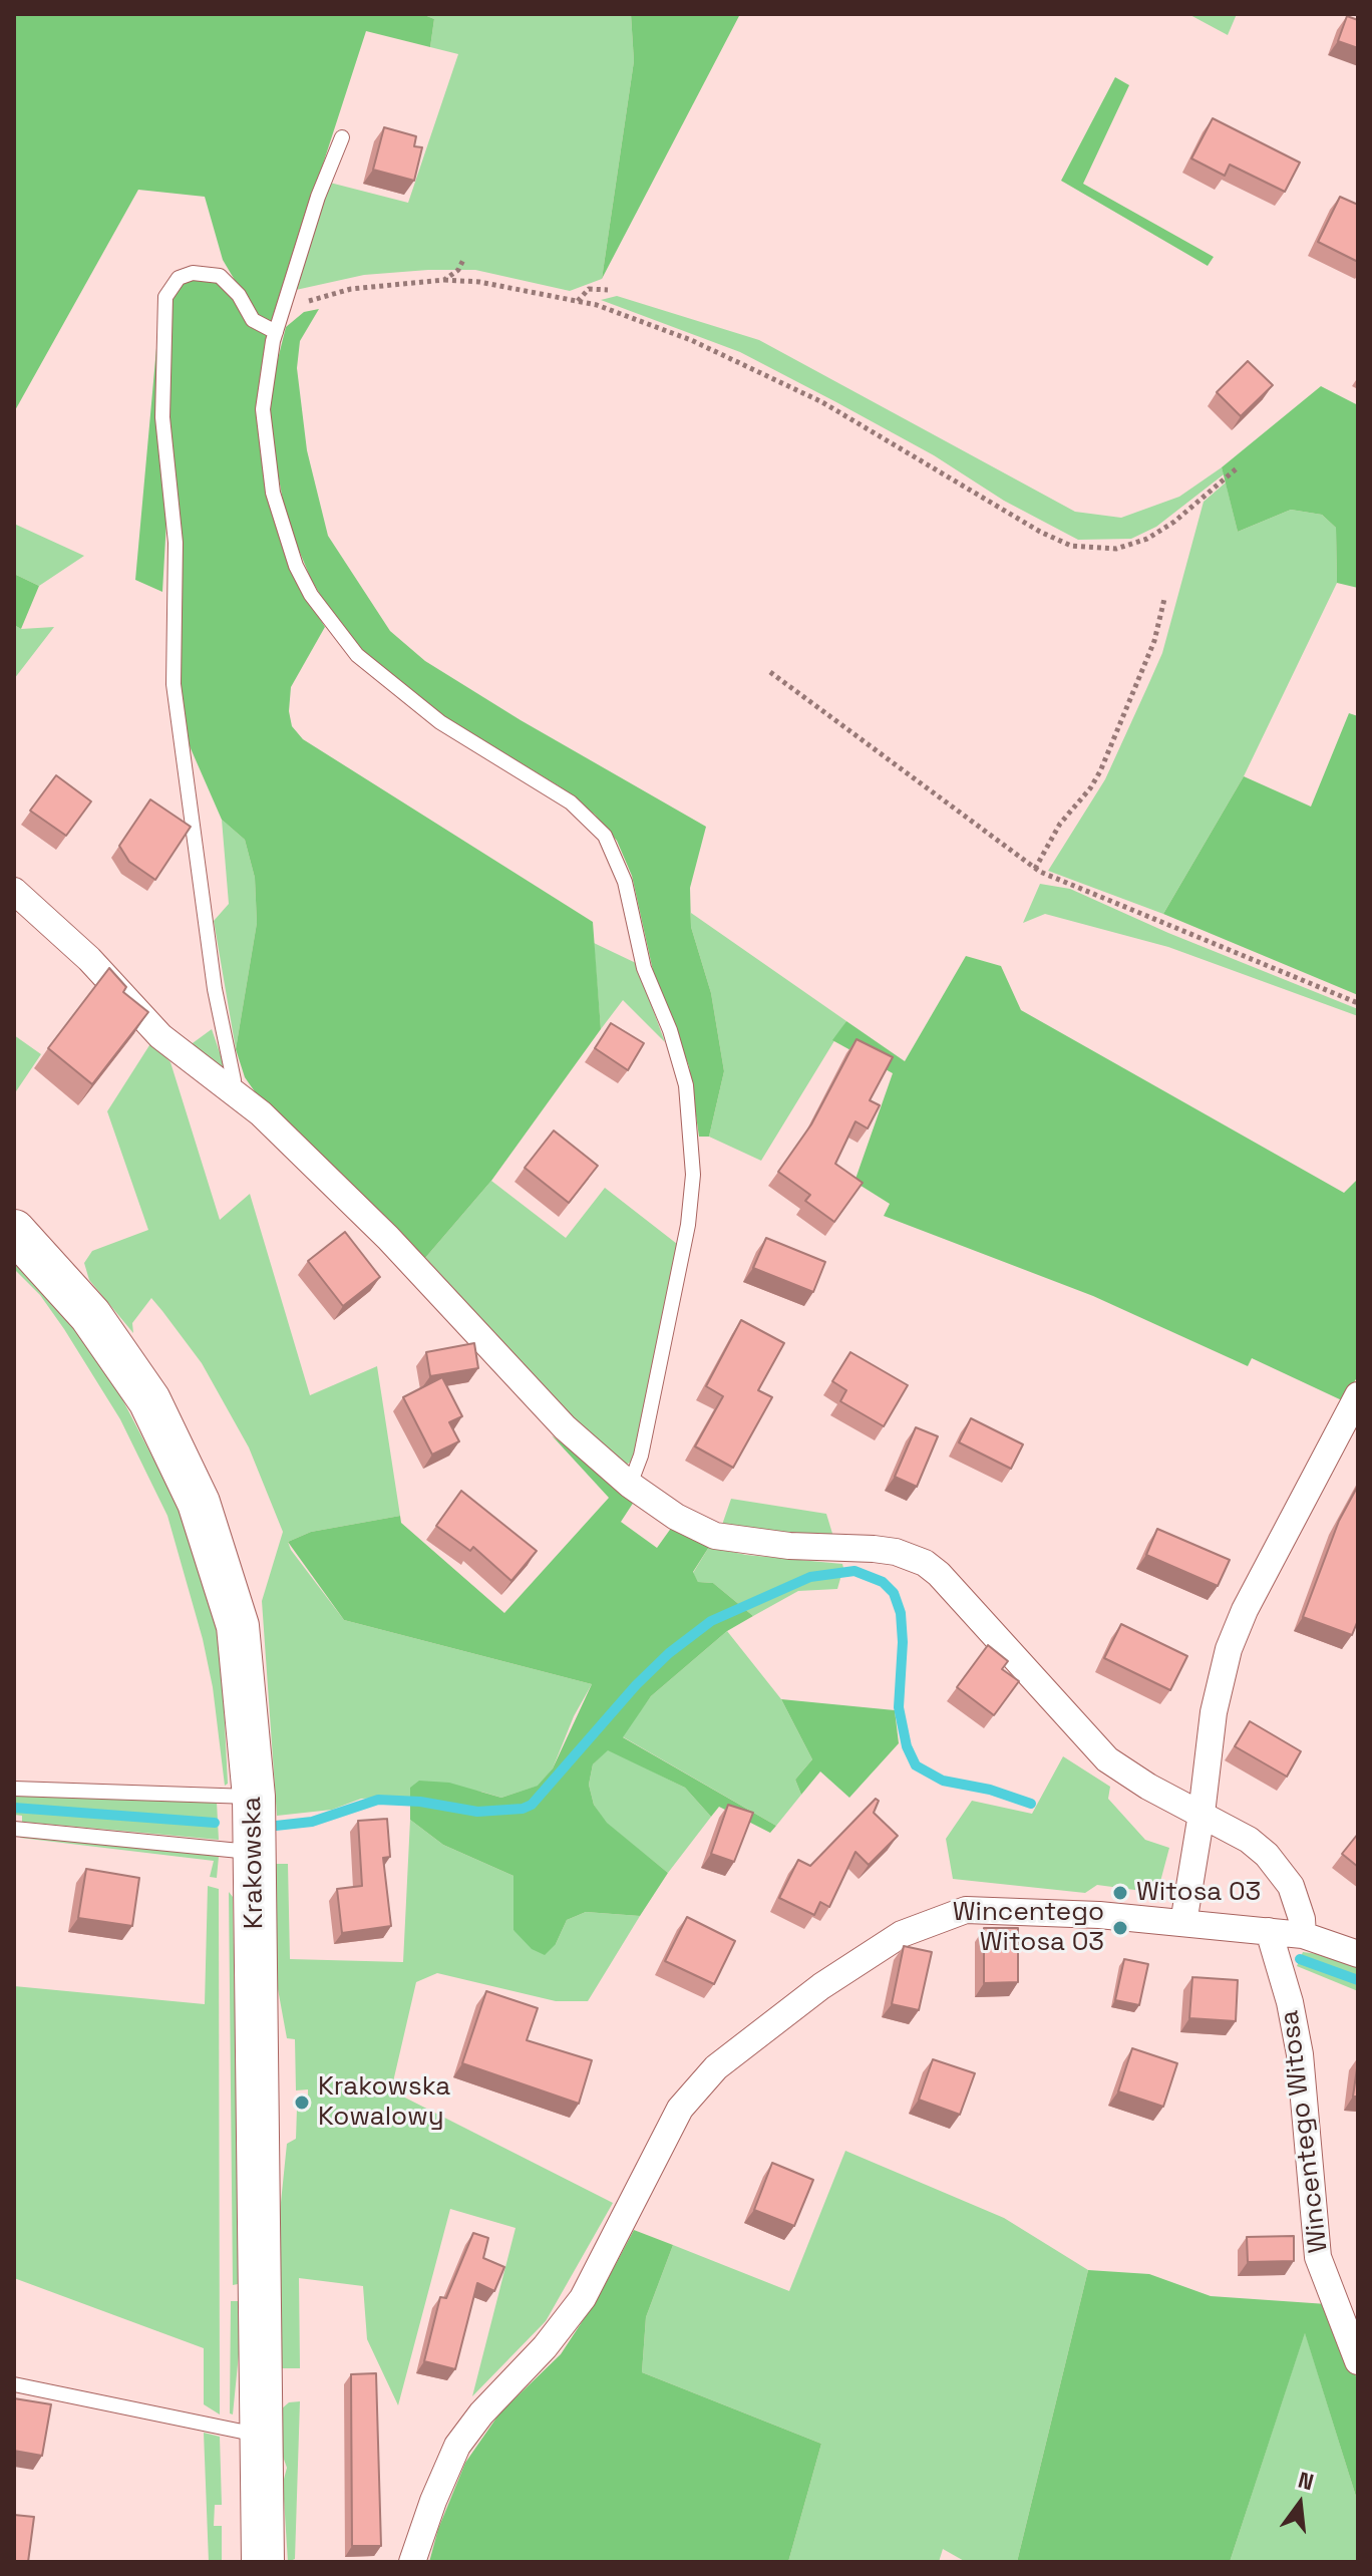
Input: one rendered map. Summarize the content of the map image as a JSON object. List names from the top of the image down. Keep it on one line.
{"streets":{"main road":["Krakowska"],"street":["Wincentego Witosa"]},"places":["Witosa 03","Wincentego Witosa 03","Krakowska Kowalowy"],"north":"top"}
